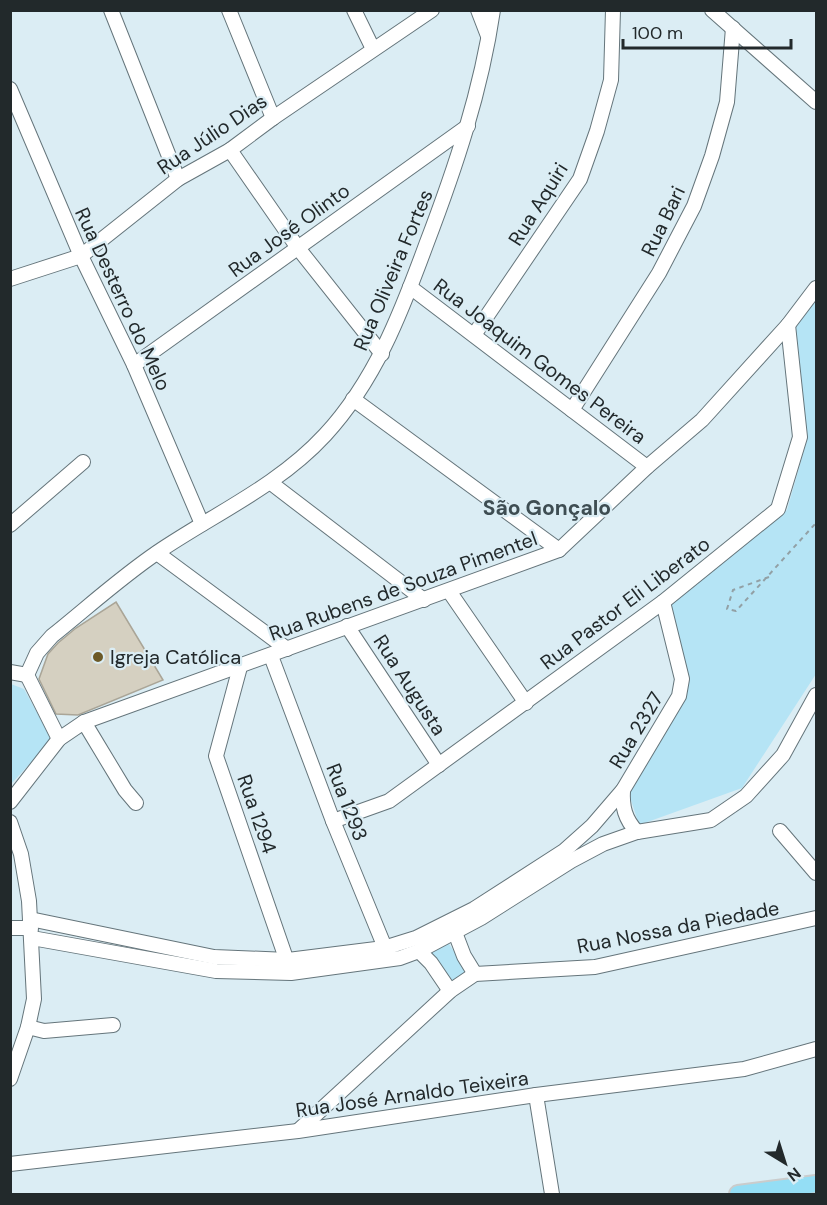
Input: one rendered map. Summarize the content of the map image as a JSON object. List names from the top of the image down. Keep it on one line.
{"streets":{"street":["Rua Júlio Dias","Rua Aquiri","Rua Bari","Rua José Olinto","Rua Oliveira Fortes","Rua Desterro do Melo","Rua Joaquim Gomes Pereira","Rua Rubens de Souza Pimentel","Rua Pastor Eli Liberato","Rua Augusta","Rua 2327","Rua 1293","Rua 1294","Rua Nossa da Piedade","Rua José Arnaldo Teixeira"]},"crossings":[["Rua Júlio Dias","Rua Desterro do Melo"],["Rua Aquiri","Rua Joaquim Gomes Pereira"],["Rua Bari","Rua Joaquim Gomes Pereira"],["Rua José Olinto","Rua Oliveira Fortes"],["Rua José Olinto","Rua Desterro do Melo"],["Rua Oliveira Fortes","Rua Desterro do Melo"],["Rua Oliveira Fortes","Rua Joaquim Gomes Pereira"],["Rua Joaquim Gomes Pereira","Rua Rubens de Souza Pimentel"],["Rua Rubens de Souza Pimentel","Rua Pastor Eli Liberato"],["Rua Rubens de Souza Pimentel","Rua Augusta"],["Rua Rubens de Souza Pimentel","Rua 1293"],["Rua Rubens de Souza Pimentel","Rua 1294"],["Rua Pastor Eli Liberato","Rua Augusta"],["Rua Pastor Eli Liberato","Rua 2327"],["Rua Pastor Eli Liberato","Rua 1293"]],"districts":["São Gonçalo"],"places":["Igreja Católica"],"scale_bar":"100 m","north":"bottom right"}
